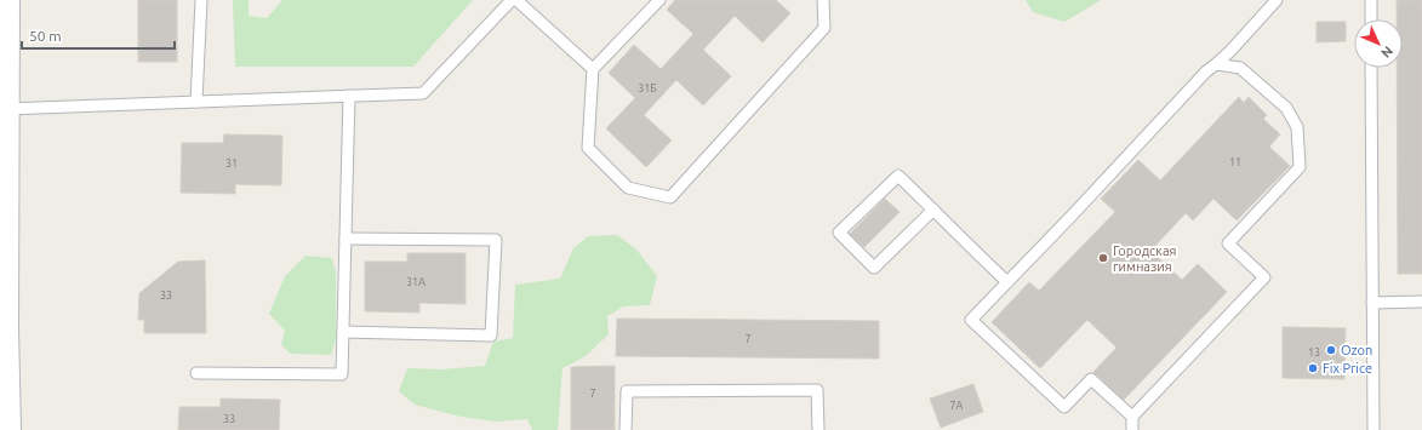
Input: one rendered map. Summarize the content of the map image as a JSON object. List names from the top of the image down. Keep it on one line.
{"places":["Городская гимназия","Ozon","Fix Price"],"house_numbers":["31Б","11","31","31А","33","7","13","7","7А","33"],"scale_bar":"50 m","north":"bottom right"}
